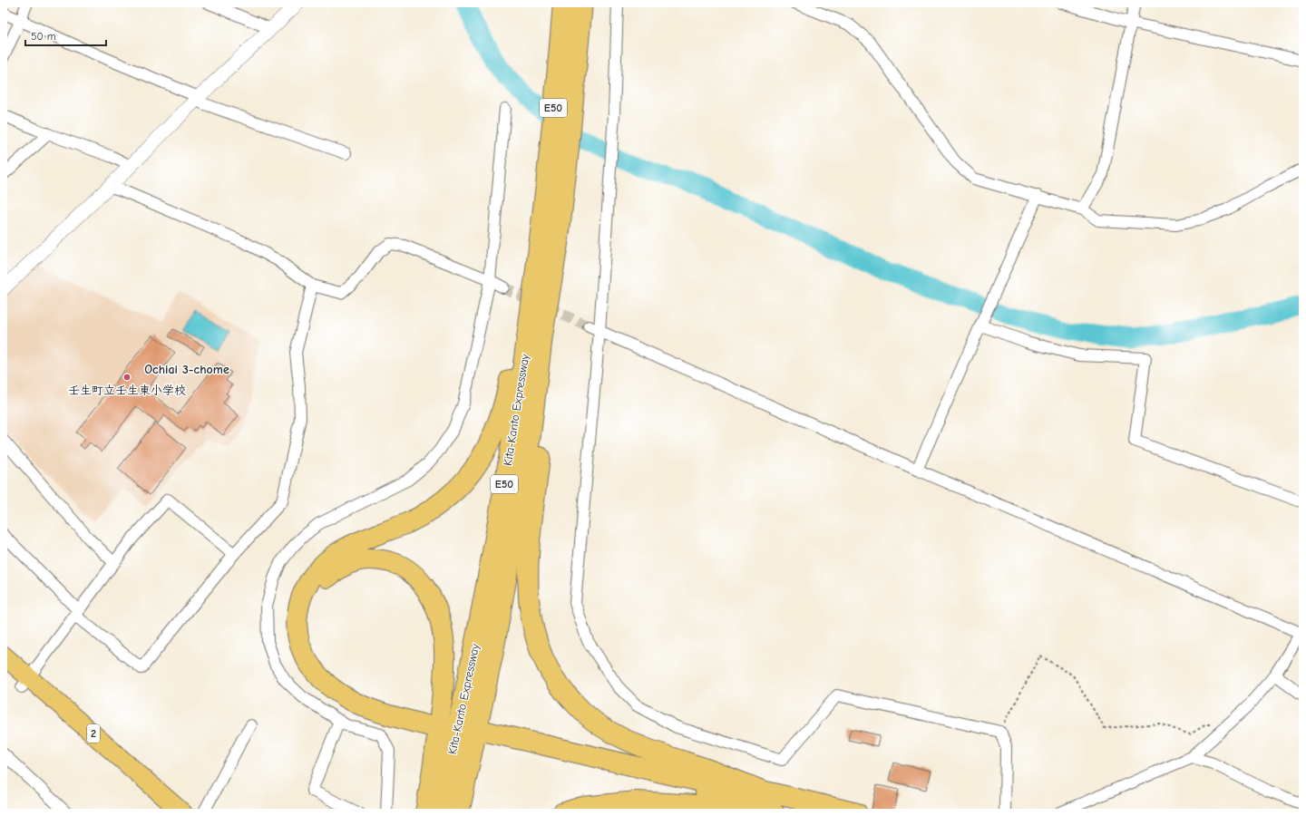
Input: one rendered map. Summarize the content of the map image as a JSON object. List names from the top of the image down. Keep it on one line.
{"streets":{"highway":["E50","Kita-Kanto Expressway"],"main road":["2"]},"districts":["Ochiai 3-chome"],"places":["壬生町立壬生東小学校"],"scale_bar":"50 m"}
